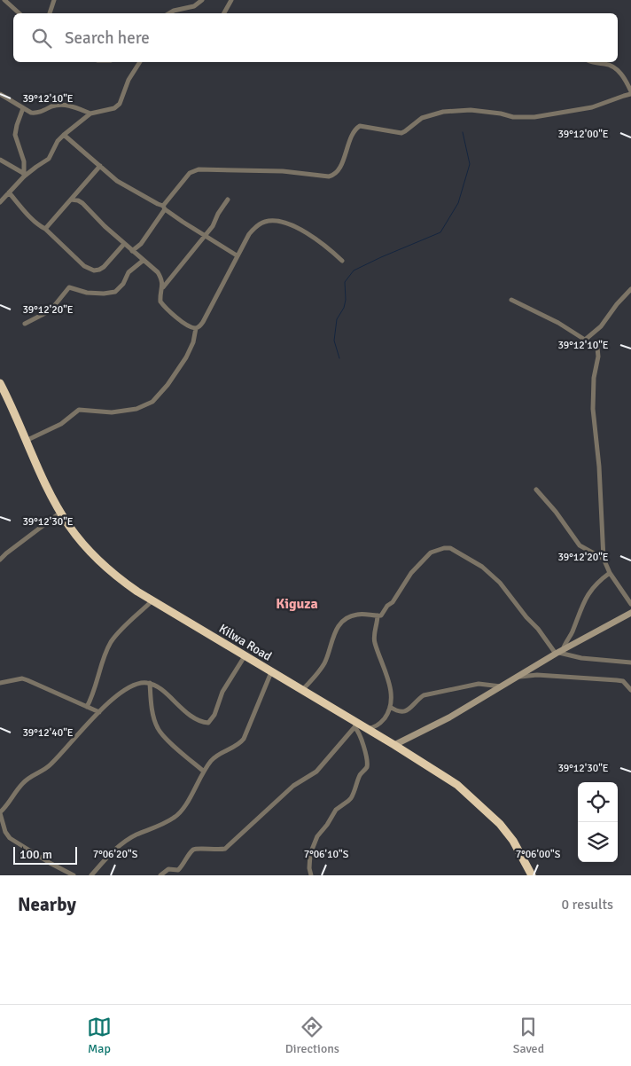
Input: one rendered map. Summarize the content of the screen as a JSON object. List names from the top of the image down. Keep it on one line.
{"streets":{"highway":["Kilwa Road"]},"districts":["Kiguza"],"scale_bar":"100 m","page":{"search":"Search here","scale":"100 m","heading":["Nearby","0 results"],"nav":["Map","Directions","Saved"]},"coordinates":["39°12'10\"E","39°12'00\"E","39°12'20\"E","39°12'30\"E","39°12'40\"E","7°06'20\"S","7°06'10\"S","7°06'00\"S"]}
